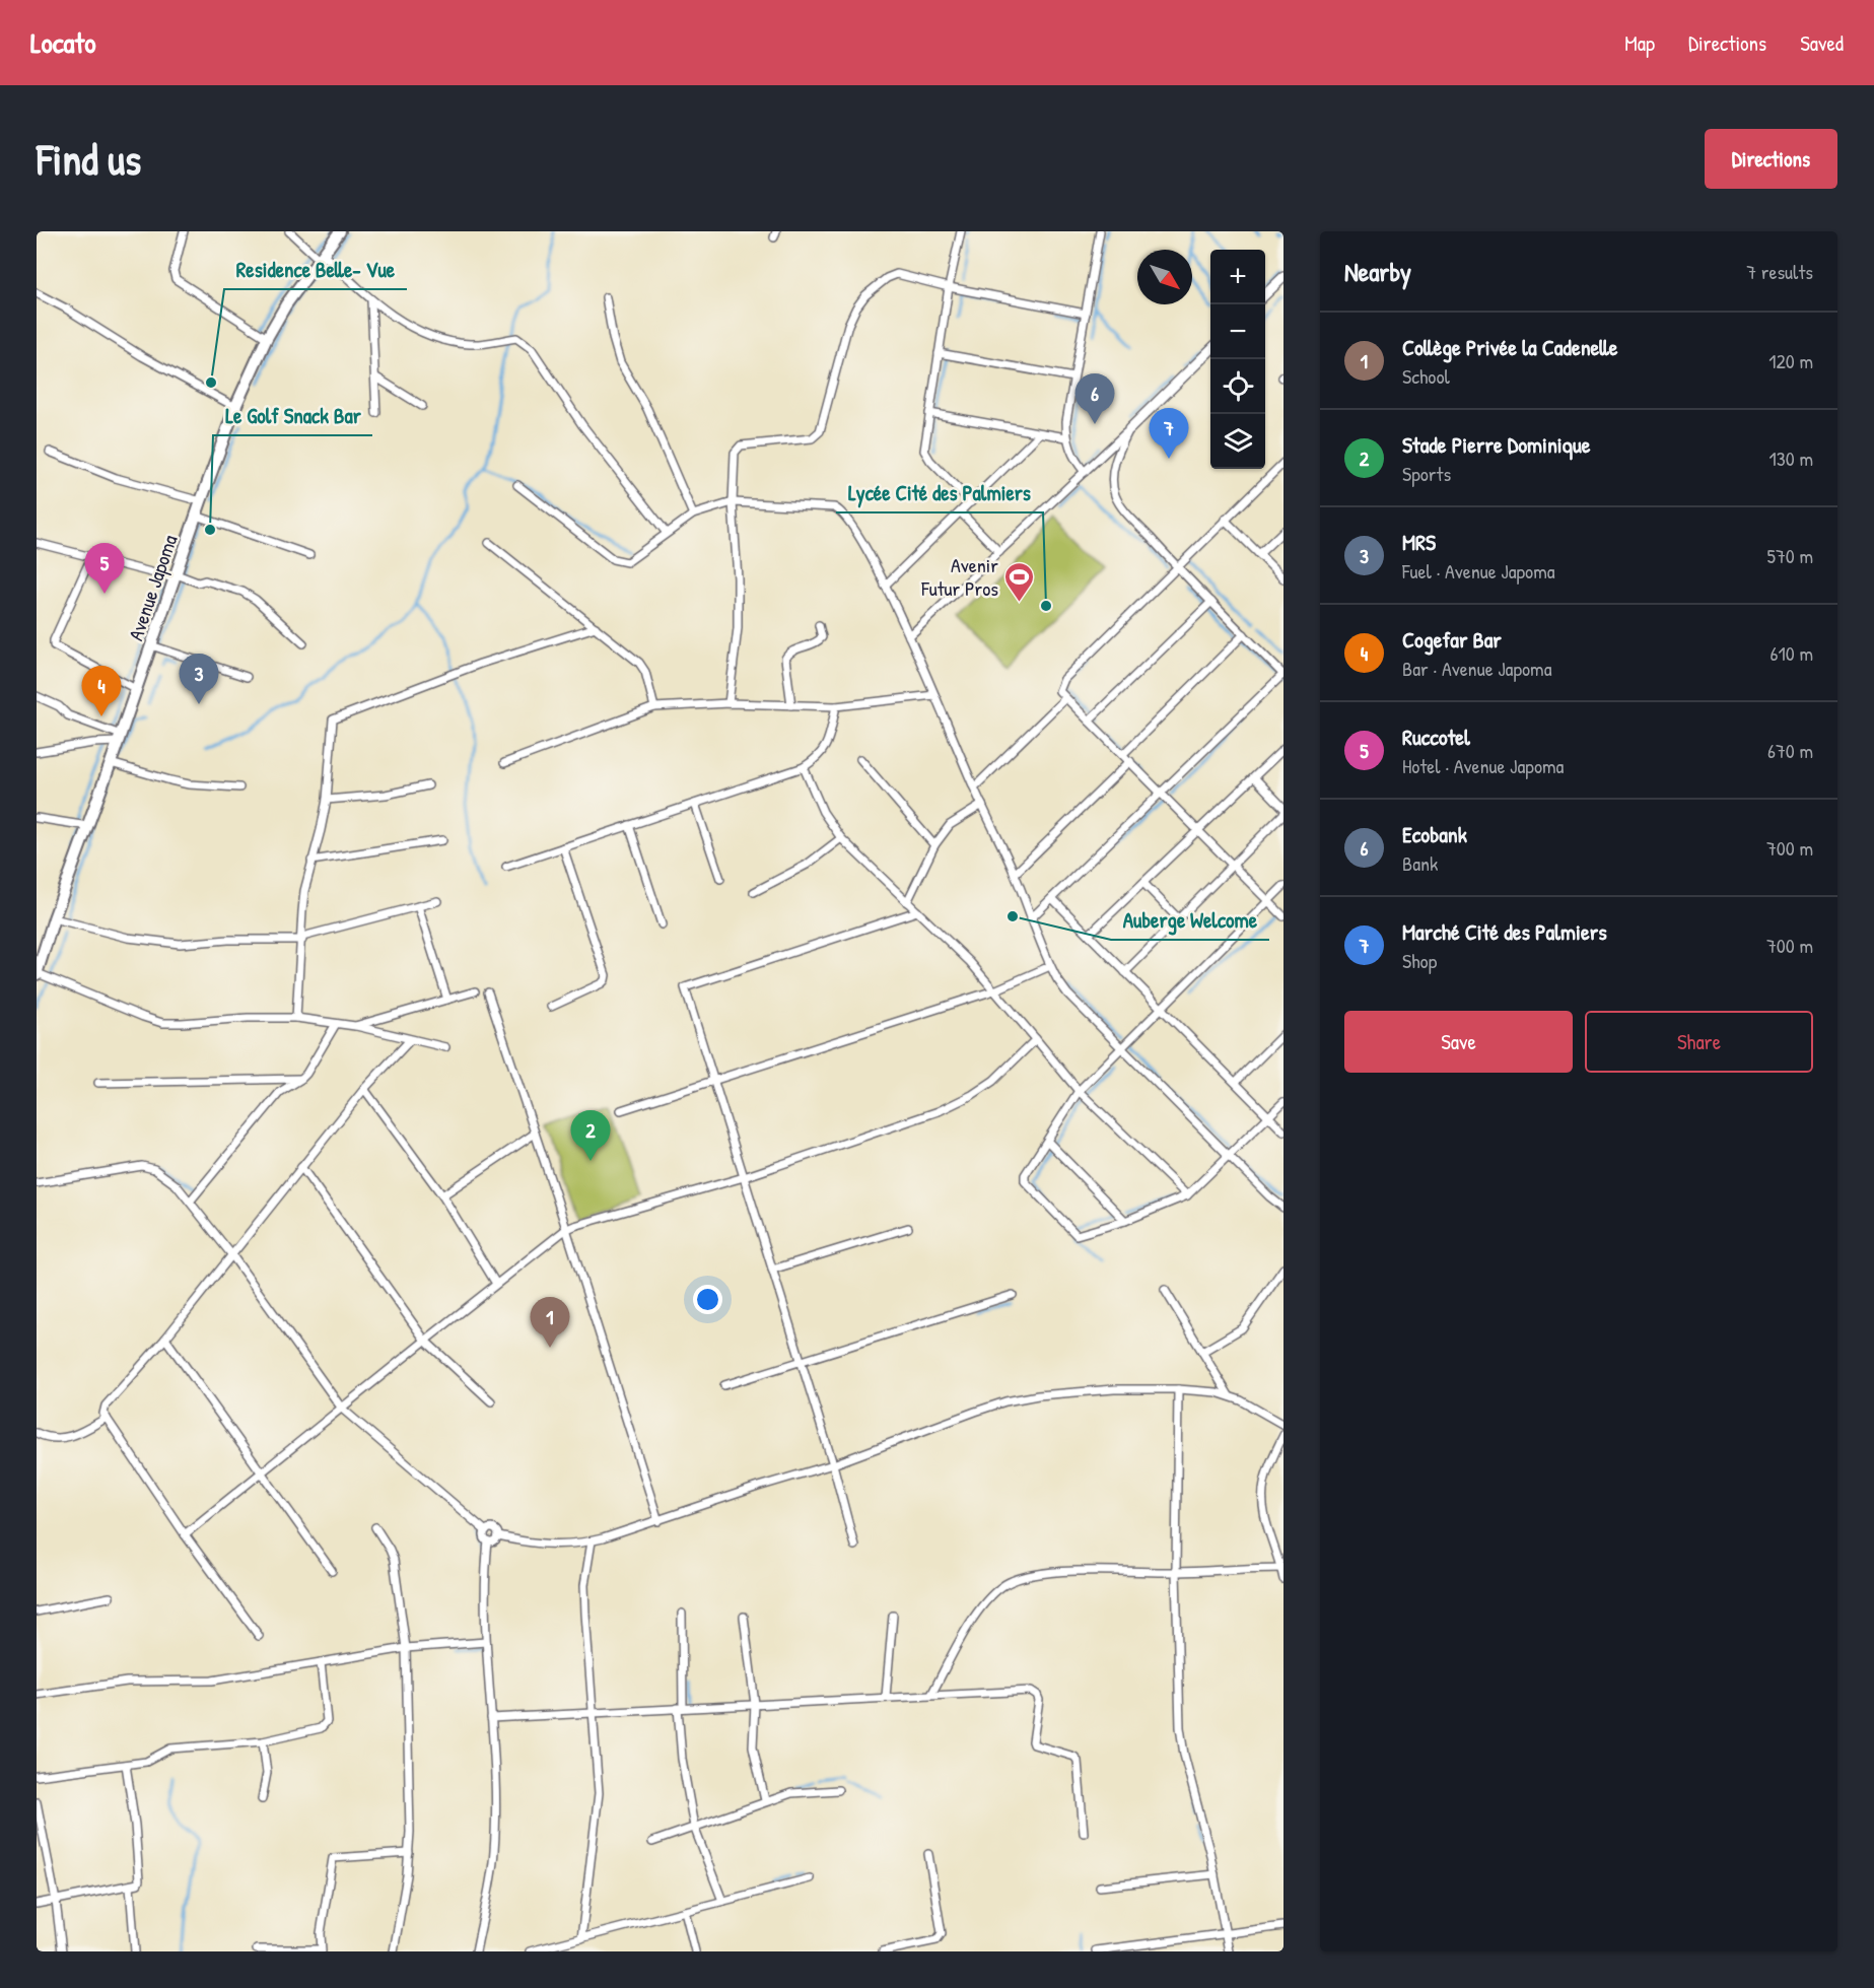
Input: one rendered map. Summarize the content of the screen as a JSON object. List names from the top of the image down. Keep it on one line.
{"streets":{"main road":["Avenue Japoma"]},"places":{"other":["Residence Belle- Vue","Le Golf Snack Bar","Lycée Cité des Palmiers","Auberge Welcome"],"sports":["Avenir Futur Pros"]},"north":"bottom right","page":{"header":"Locato","nav":["Map","Directions","Saved"],"buttons":["Directions",["Save","Share"]],"title":"Find us","heading":["Nearby","7 results"],"map_buttons":["+","−"],"list":[{"mark":"1","name":"Collège Privée la Cadenelle","note":"School","value":"120 m"},{"mark":"2","name":"Stade Pierre Dominique","note":"Sports","value":"130 m"},{"mark":"3","name":"MRS","note":"Fuel · Avenue Japoma","value":"570 m"},{"mark":"4","name":"Cogefar Bar","note":"Bar · Avenue Japoma","value":"610 m"},{"mark":"5","name":"Ruccotel","note":"Hotel · Avenue Japoma","value":"670 m"},{"mark":"6","name":"Ecobank","note":"Bank","value":"700 m"},{"mark":"7","name":"Marché Cité des Palmiers","note":"Shop","value":"700 m"}],"pins":["6","7","5","3","4","2","1"]}}
